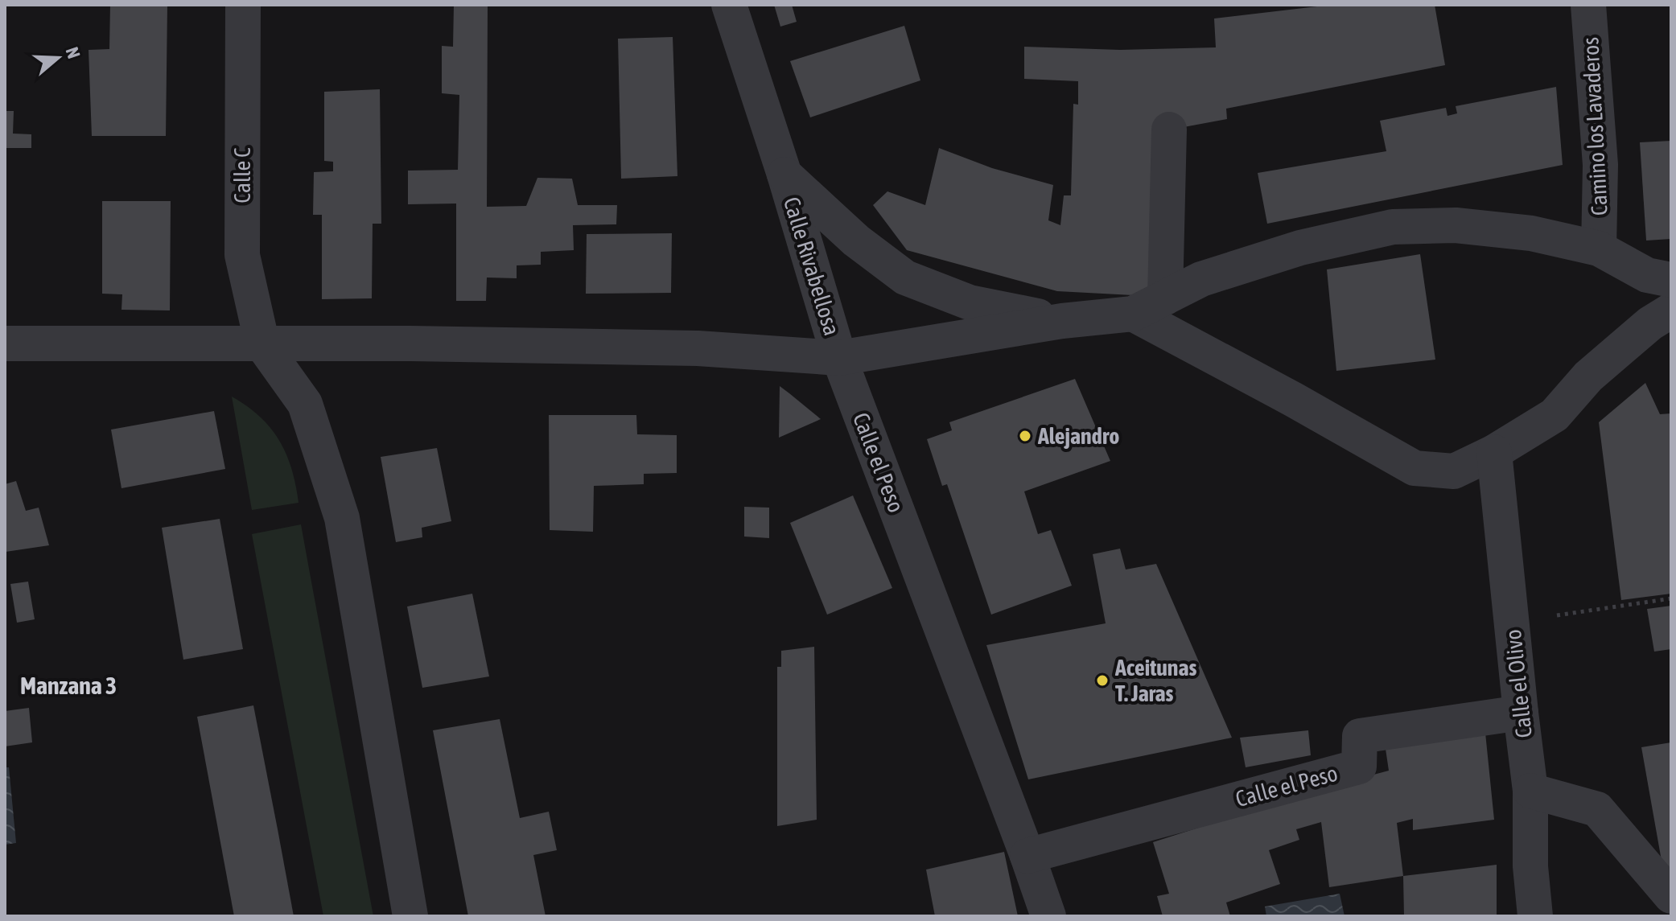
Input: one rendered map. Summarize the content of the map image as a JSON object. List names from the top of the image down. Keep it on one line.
{"streets":{"street":["Camino los Lavaderos","Calle C","Calle Rivabellosa","Calle el Peso","Calle el Olivo"]},"crossings":[["Camino los Lavaderos","Calle Rivabellosa"],["Calle Rivabellosa","Calle el Peso"],["Calle el Peso","Calle el Olivo"]],"districts":["Manzana 3"],"places":["Alejandro","Aceitunas T. Jaras"],"north":"right"}
